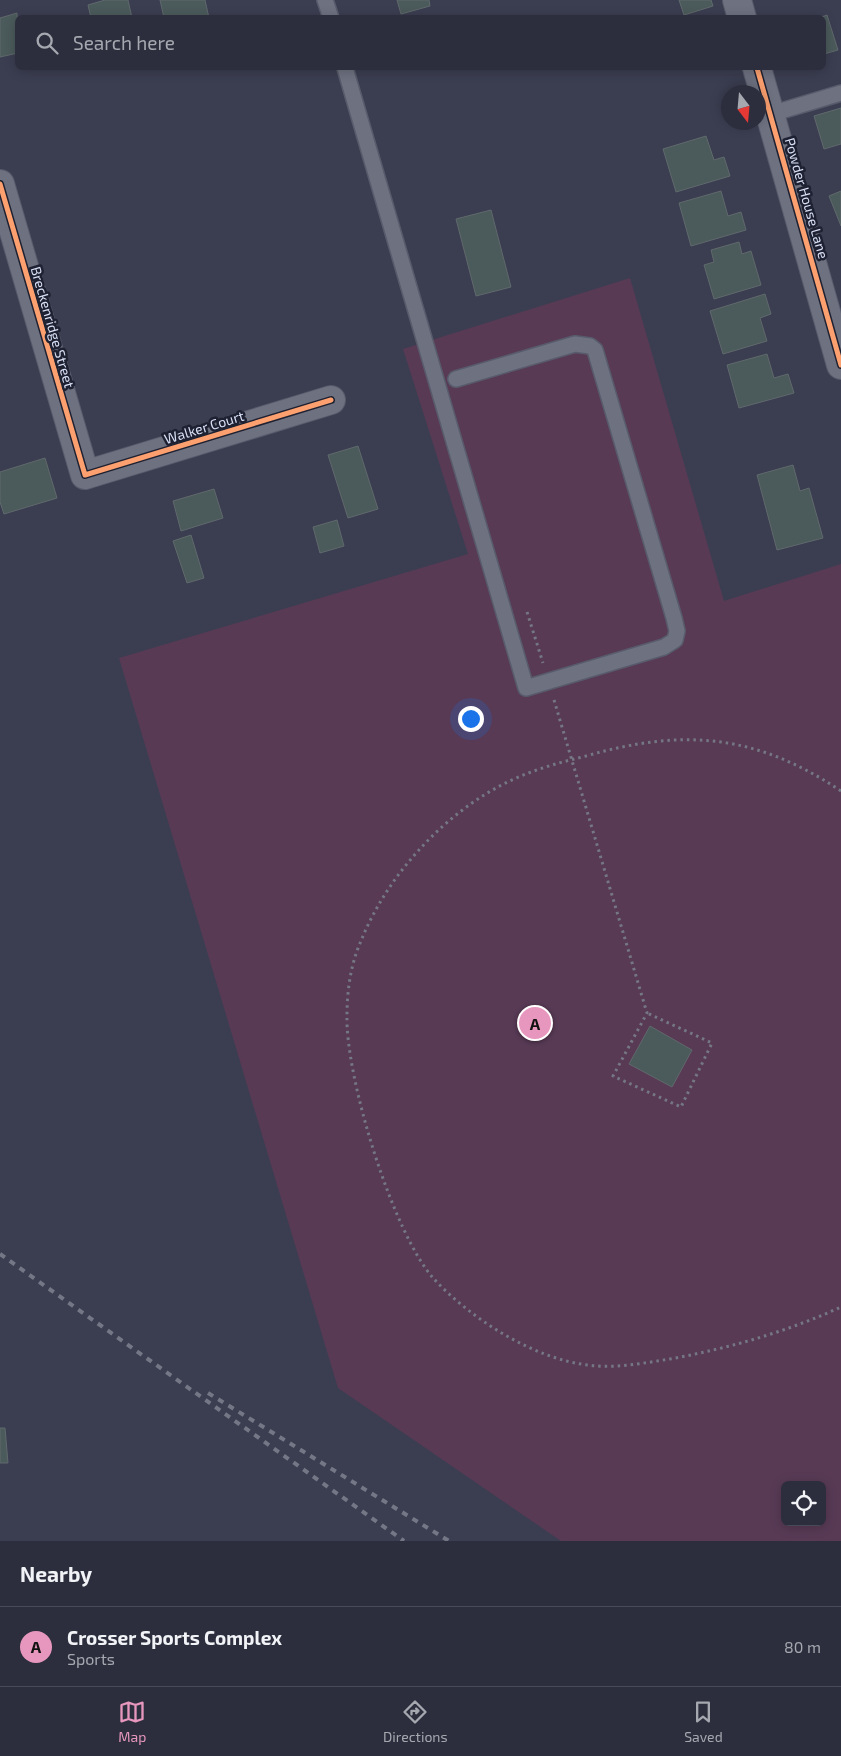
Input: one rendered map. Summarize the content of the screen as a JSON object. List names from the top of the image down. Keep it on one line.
{"streets":{"street":["Powder House Lane","Breckenridge Street","Walker Court"]},"crossings":[["Breckenridge Street","Walker Court"]],"north":"bottom","page":{"search":"Search here","pins":"A","heading":"Nearby","list":[{"mark":"A","name":"Crosser Sports Complex","note":"Sports","value":"80 m"}],"nav":["Map","Directions","Saved"]}}
